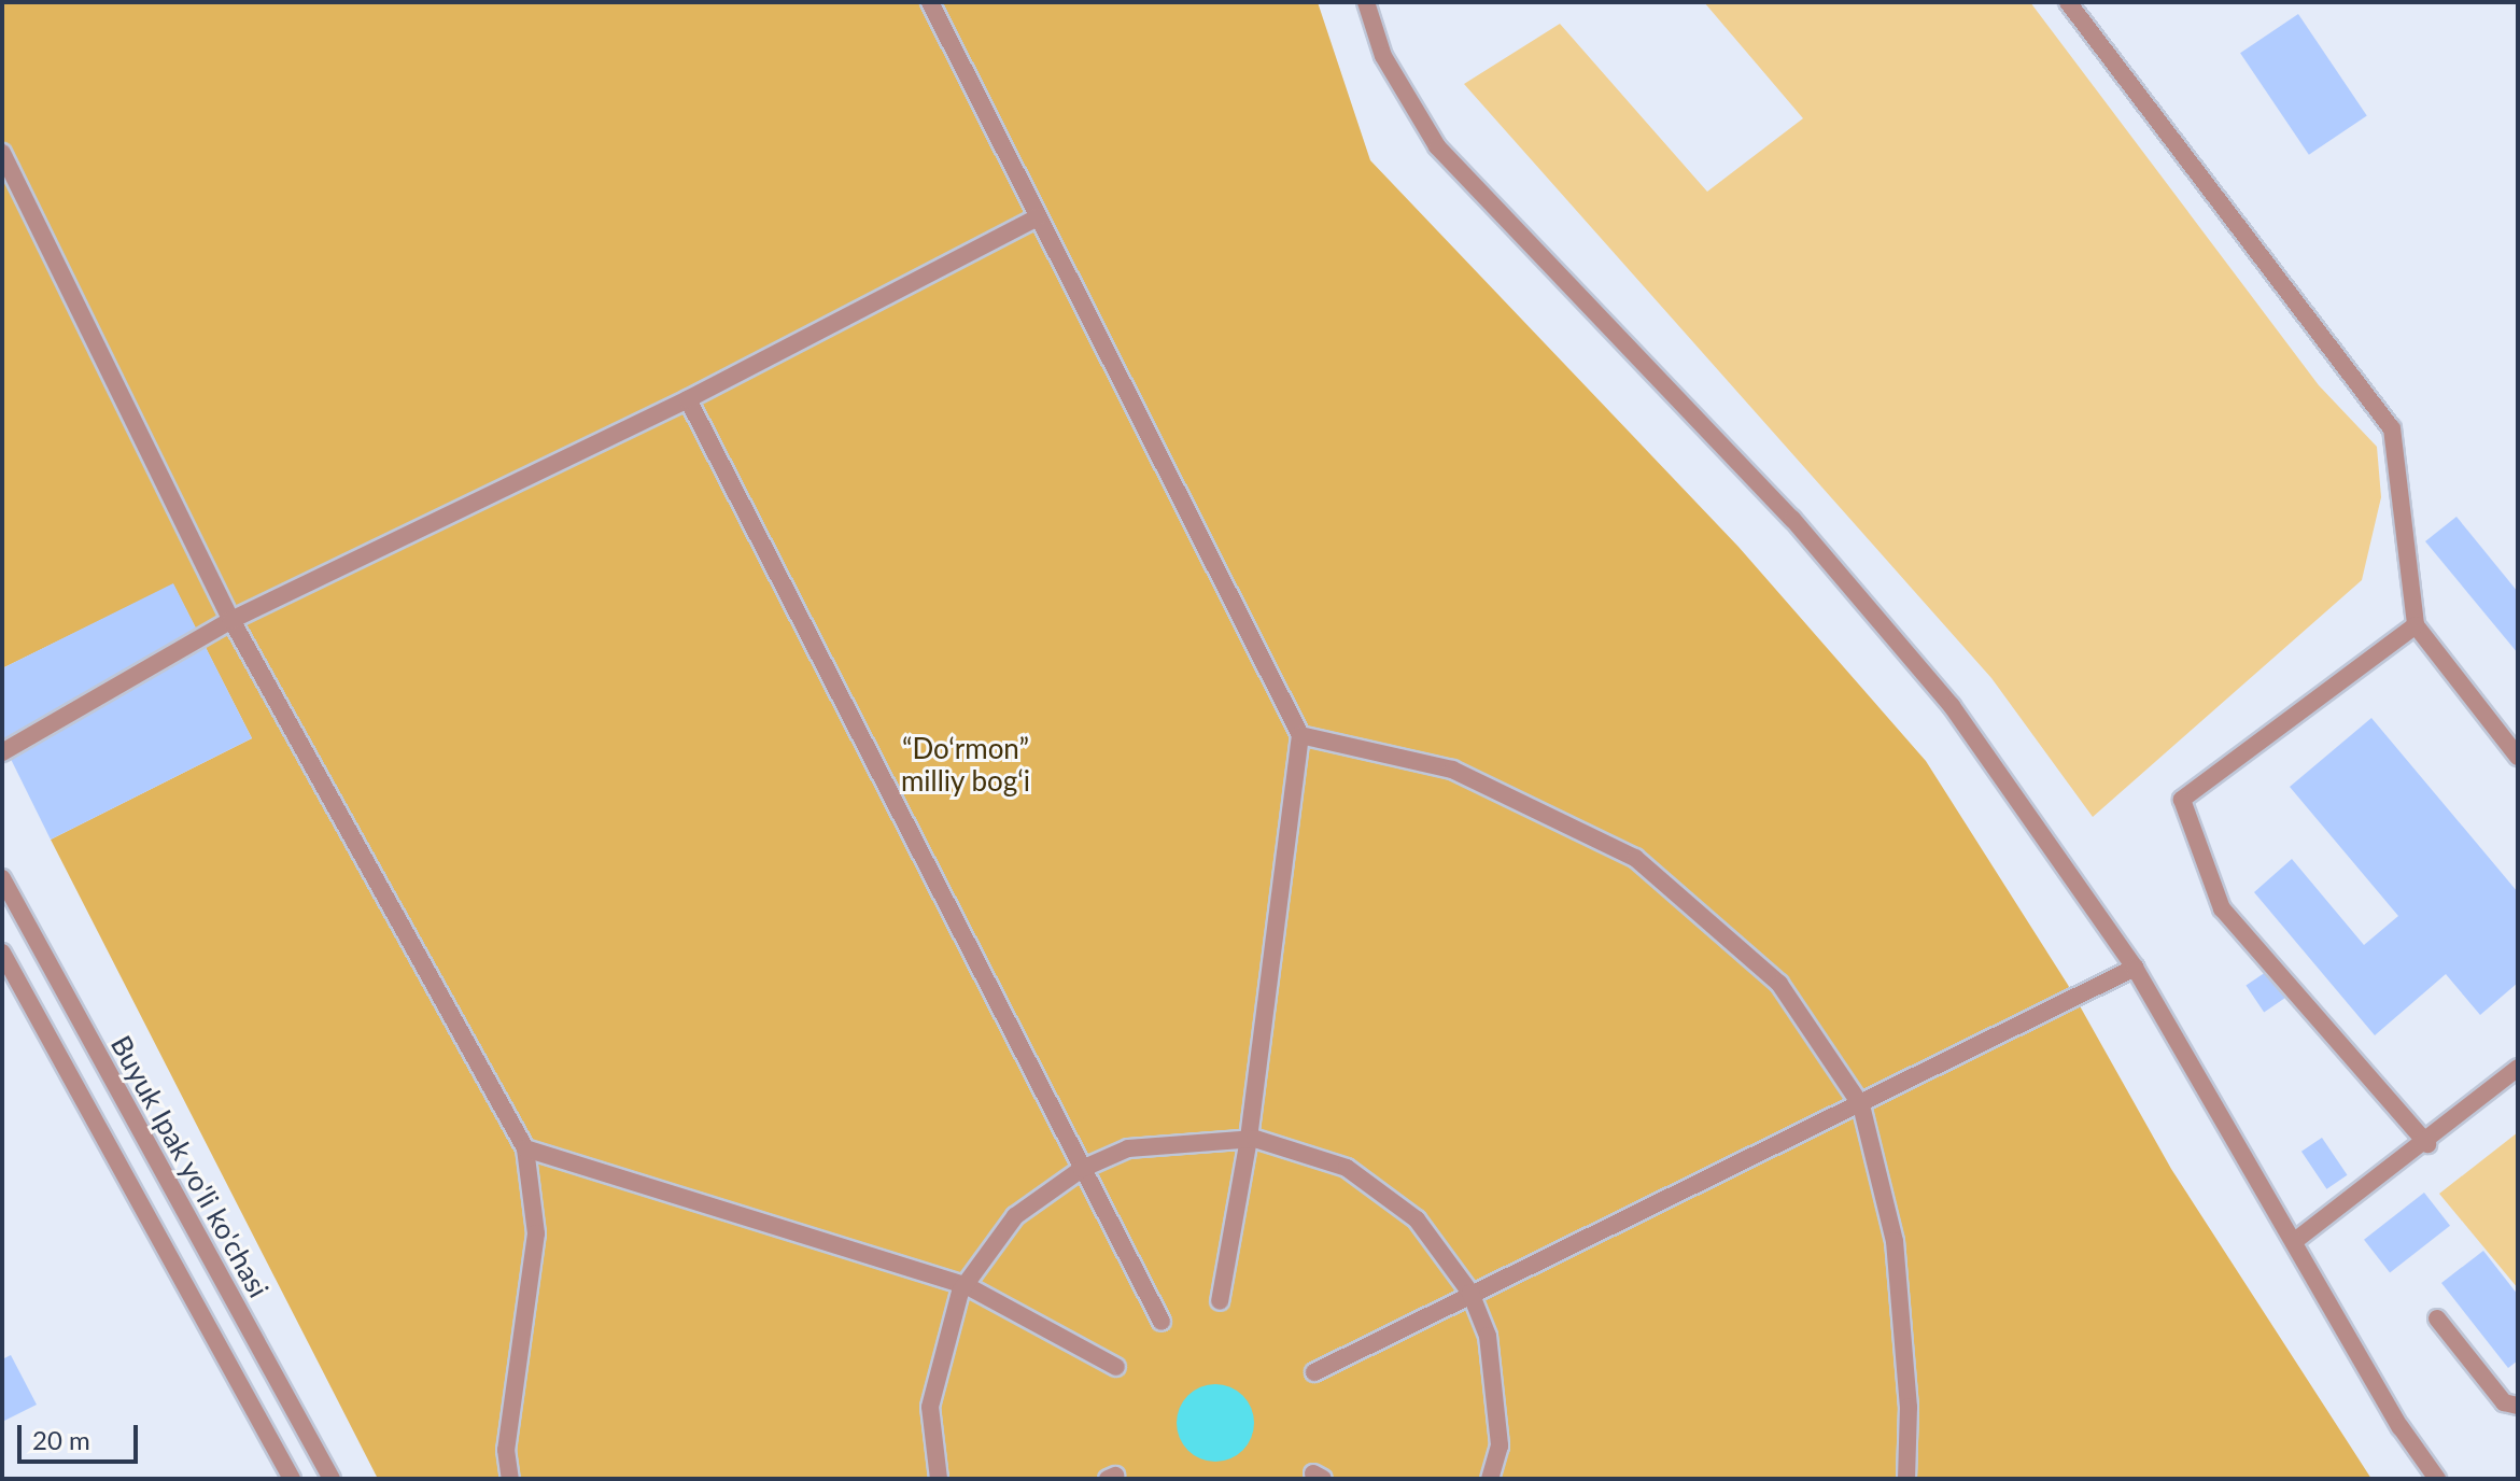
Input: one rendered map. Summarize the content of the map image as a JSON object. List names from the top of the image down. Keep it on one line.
{"streets":{"street":["Buyuk Ipak yo'li ko'chasi"]},"parks":["“Do‘rmon” milliy bog‘i"],"scale_bar":"20 m"}
